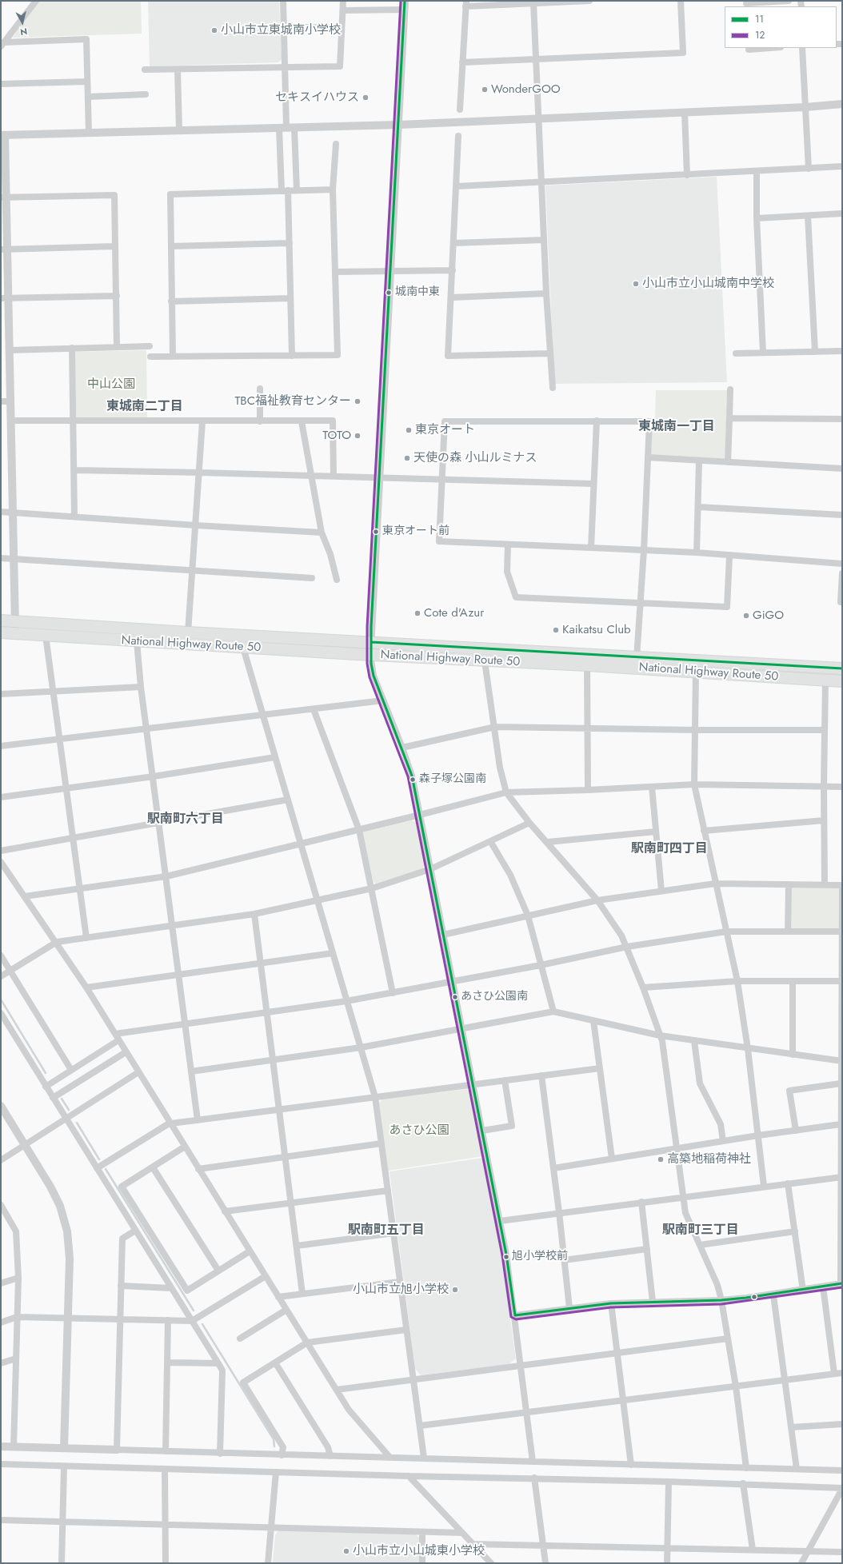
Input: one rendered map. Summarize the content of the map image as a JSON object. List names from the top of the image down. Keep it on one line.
{"streets":{"highway":["National Highway Route 50"]},"districts":["東城南二丁目","東城南一丁目","駅南町六丁目","駅南町四丁目","駅南町五丁目","駅南町三丁目"],"parks":["中山公園","あさひ公園"],"places":["小山市立東城南小学校","WonderGOO","セキスイハウス","小山市立小山城南中学校","城南中東","TBC福祉教育センター","東京オート","TOTO","天使の森 小山ルミナス","東京オート前","Cote d'Azur","GiGO","Kaikatsu Club","森子塚公園南","あさひ公園南","高築地稲荷神社","旭小学校前","小山市立旭小学校","小山市立小山城東小学校"],"lines":["transit line 11","transit line 12"],"legend":["11","12"],"north":"bottom"}
